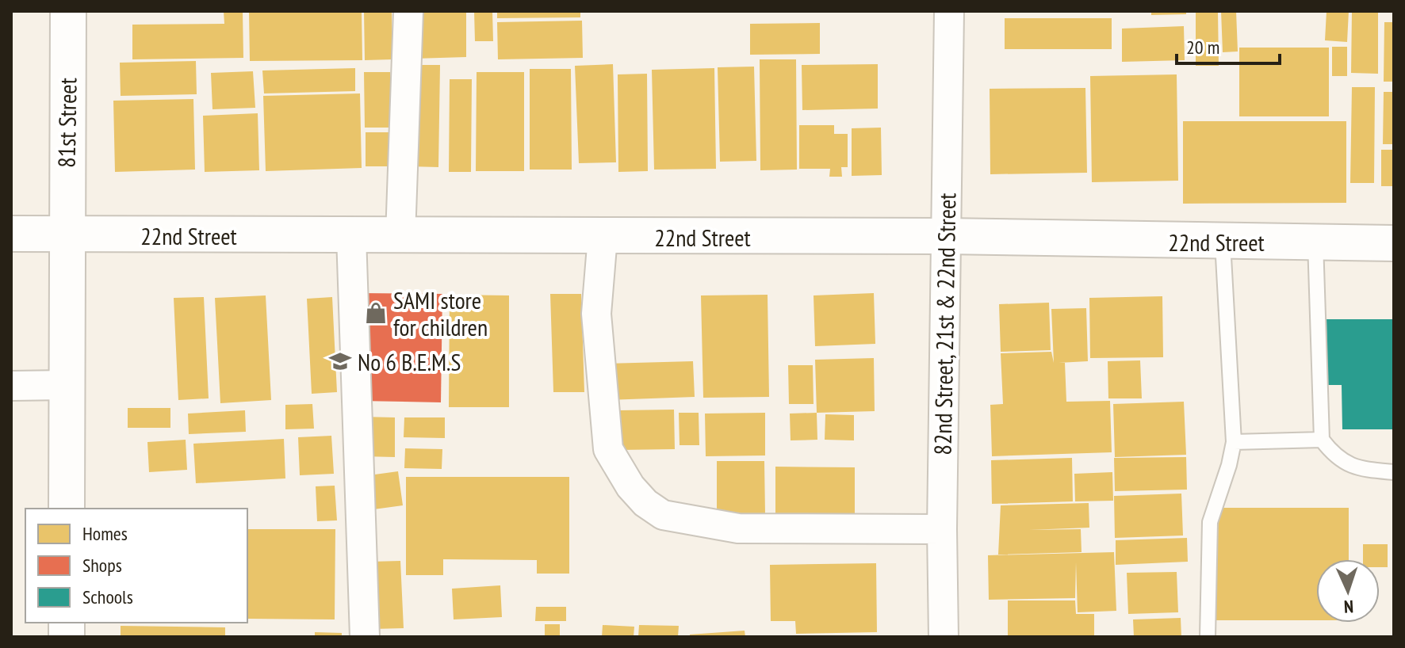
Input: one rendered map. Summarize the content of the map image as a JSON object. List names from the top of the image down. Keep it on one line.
{"streets":{"main road":["81st Street","22nd Street"],"street":["82nd Street, 21st & 22nd Street"]},"crossings":[["81st Street","22nd Street"],["22nd Street","82nd Street, 21st & 22nd Street"]],"places":{"shop":["SAMI store for children"],"school or university":["No 6 B.E.M.S"]},"legend":["Homes","Shops","Schools"],"scale_bar":"20 m","north":"bottom"}
